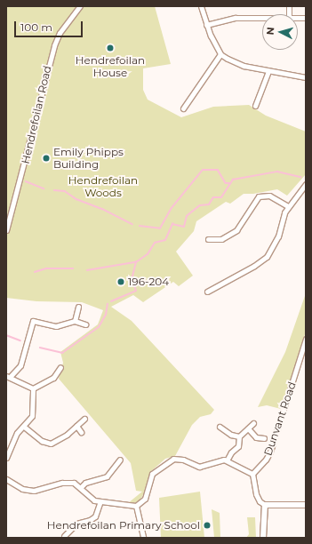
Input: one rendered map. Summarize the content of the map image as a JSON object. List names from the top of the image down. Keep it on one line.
{"streets":{"street":["Hendrefoilan Road","Dunvant Road"]},"parks":["Hendrefoilan Woods"],"places":["Hendrefoilan House","Emily Phipps Building","196-204","Hendrefoilan Primary School"],"scale_bar":"100 m","north":"left"}
